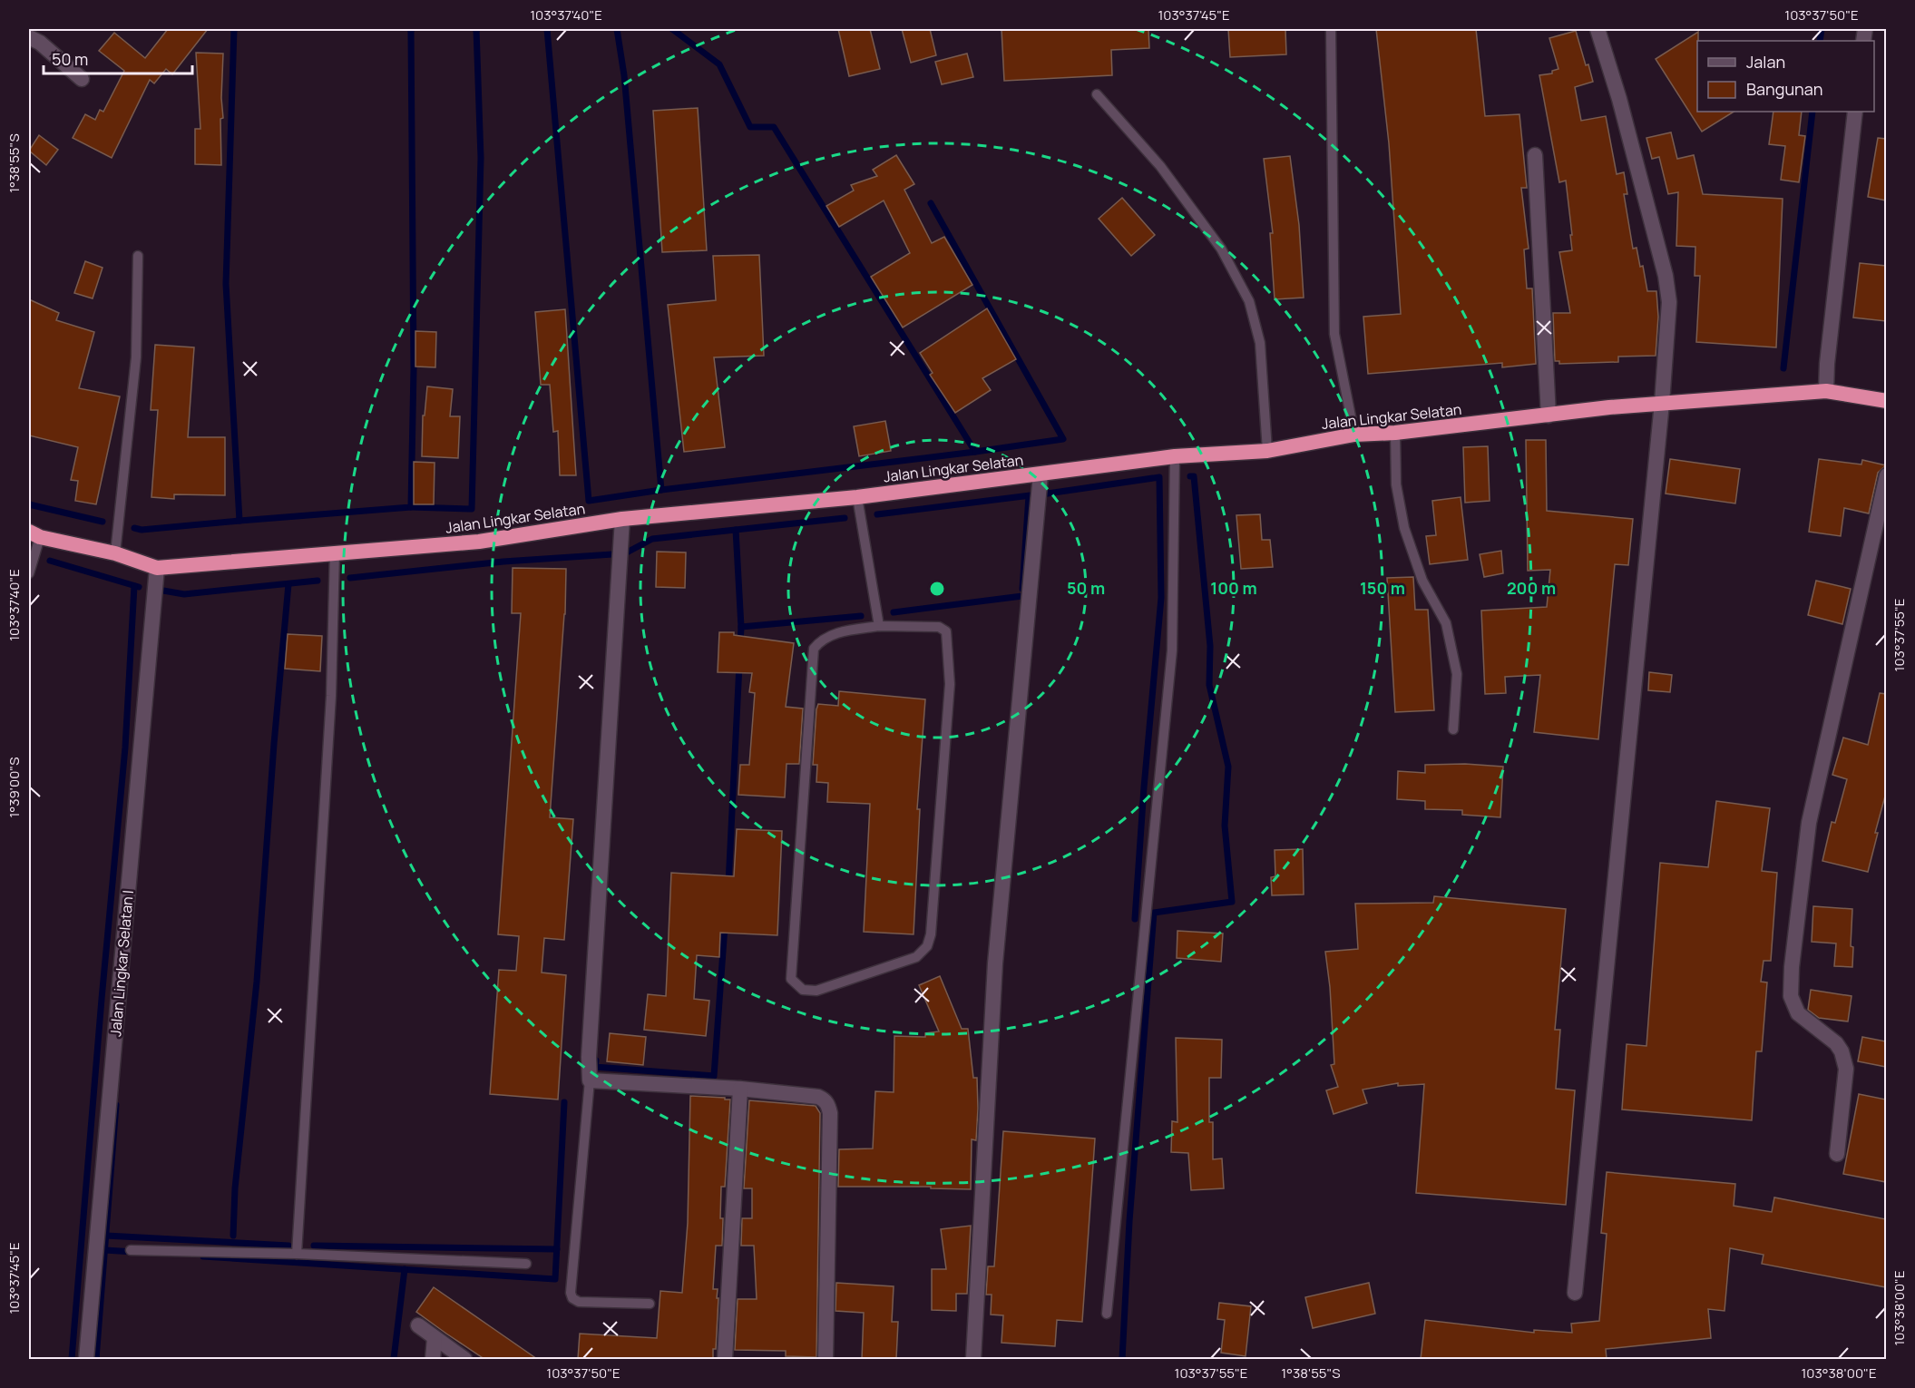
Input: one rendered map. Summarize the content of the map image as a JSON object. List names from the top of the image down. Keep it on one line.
{"streets":{"highway":["Jalan Lingkar Selatan"],"street":["Jalan Lingkar Selatan I"]},"crossings":[["Jalan Lingkar Selatan","Jalan Lingkar Selatan I"]],"legend":["Jalan","Bangunan"],"scale_bar":"50 m","coordinates":["103°37'40\"E","103°37'45\"E","103°37'50\"E","1°38'55\"S","103°37'55\"E","1°39'00\"S","103°38'00\"E"],"rings":["50 m","100 m","150 m","200 m"]}
